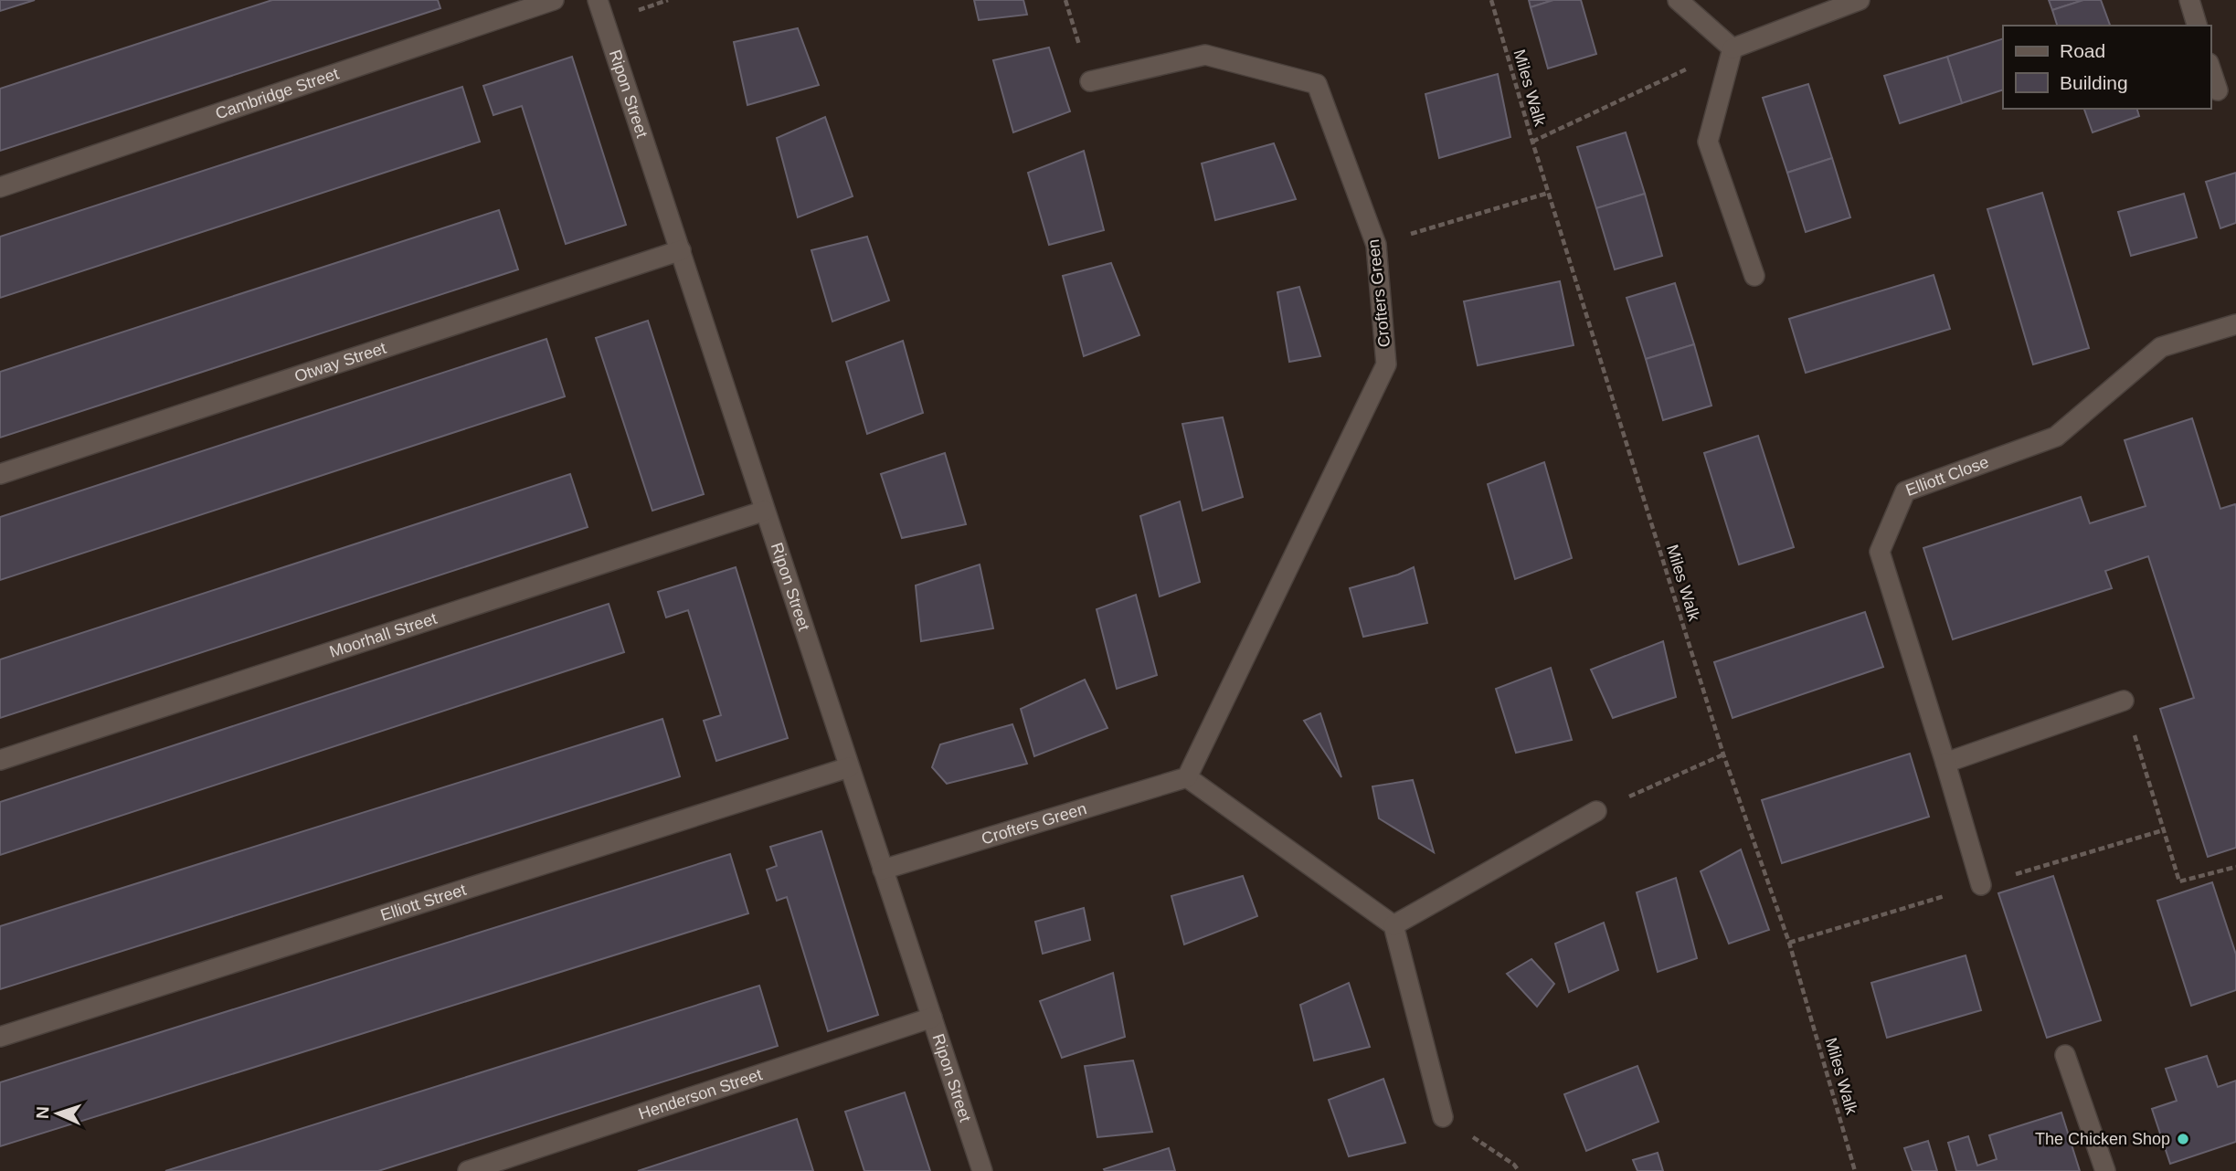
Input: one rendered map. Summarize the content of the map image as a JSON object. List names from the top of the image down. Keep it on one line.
{"streets":{"street":["Cambridge Street","Ripon Street","Crofters Green","Otway Street","Elliott Close","Moorhall Street","Elliott Street","Henderson Street"],"path":["Miles Walk"]},"crossings":[["Ripon Street","Crofters Green"],["Ripon Street","Otway Street"],["Ripon Street","Moorhall Street"],["Ripon Street","Elliott Street"],["Ripon Street","Henderson Street"]],"places":["The Chicken Shop"],"legend":["Road","Building"],"north":"left"}
